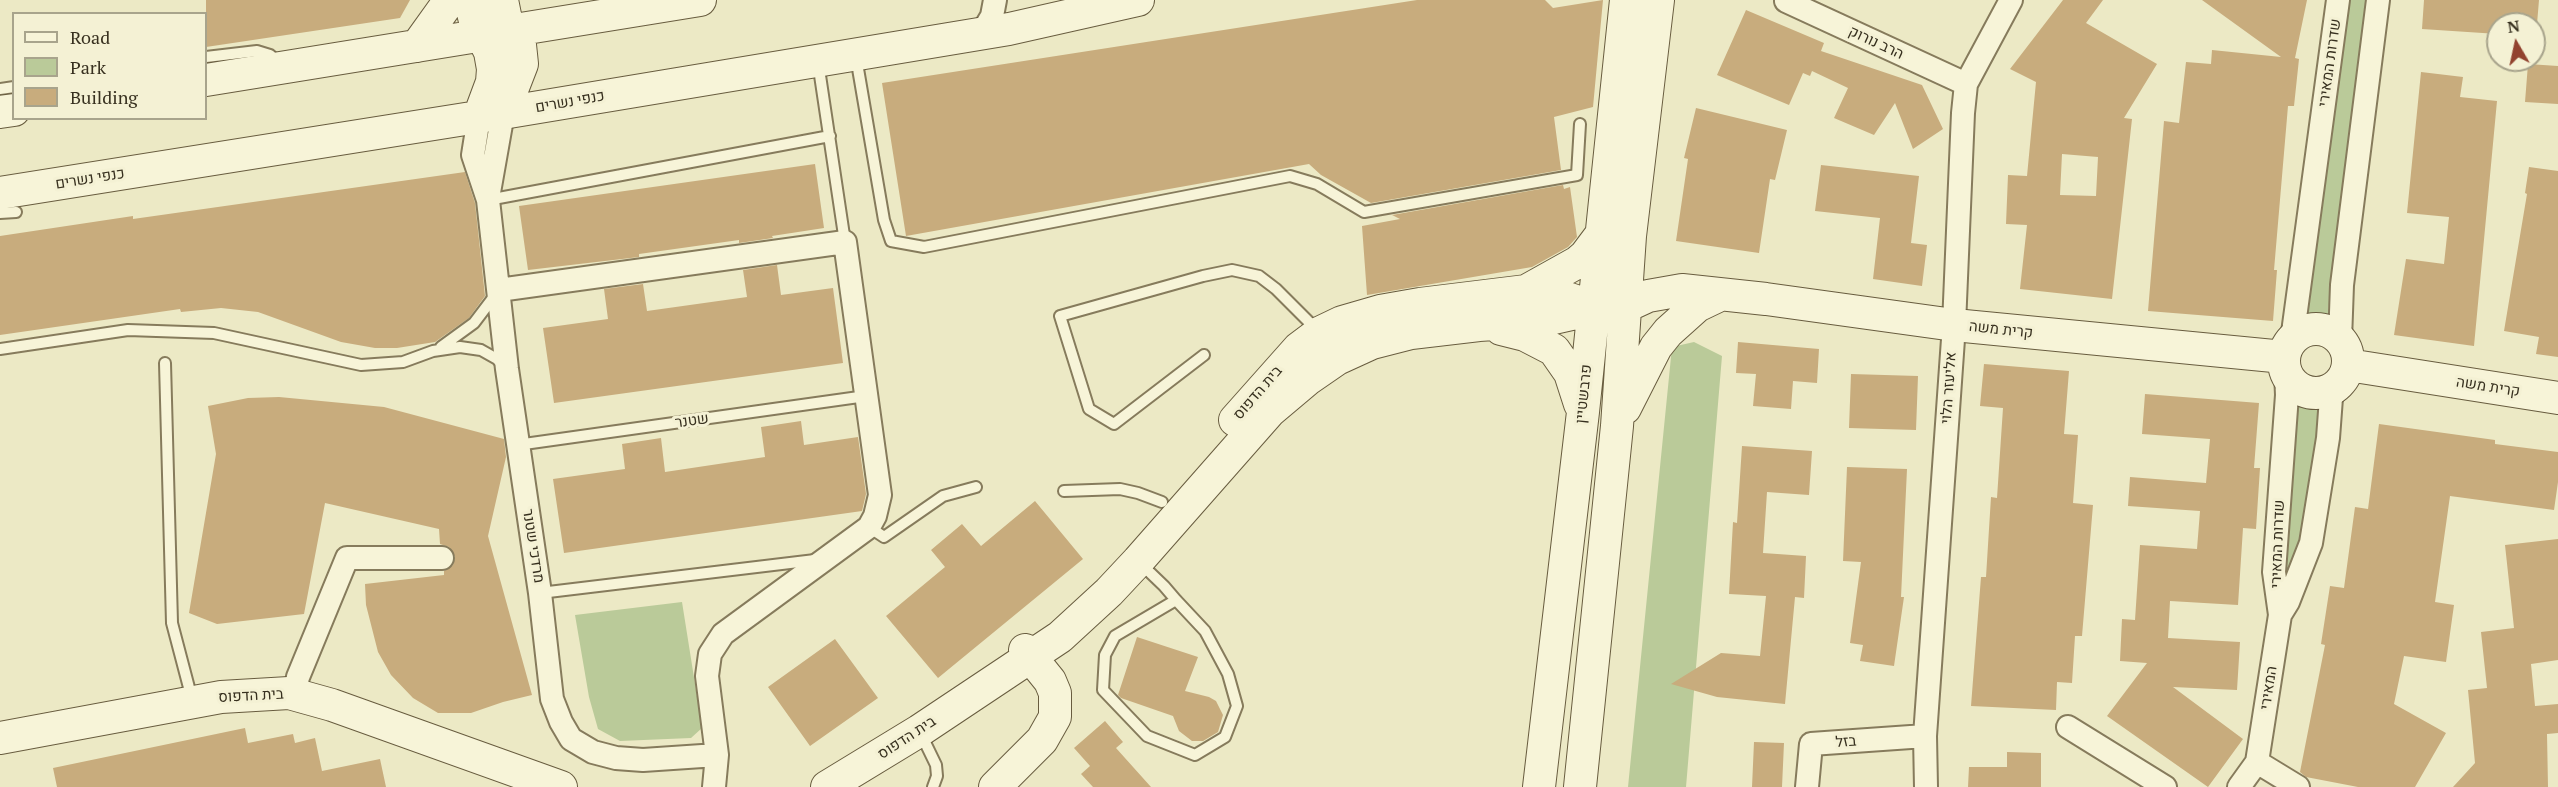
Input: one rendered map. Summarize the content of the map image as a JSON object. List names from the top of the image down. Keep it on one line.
{"streets":{"street":["הרב נורוק","שדרות המאירי","כנפי נשרים","קרית משה","אליעזר הלוי","בית הדפוס","פרבשטיין","מרדכי שטנר","המאירי","בזל"],"lane":["שטנר"]},"crossings":[["הרב נורוק","אליעזר הלוי"],["שדרות המאירי","קרית משה"],["שדרות המאירי","המאירי"],["כנפי נשרים","מרדכי שטנר"],["קרית משה","אליעזר הלוי"],["קרית משה","בית הדפוס"],["קרית משה","פרבשטיין"],["אליעזר הלוי","בזל"],["בית הדפוס","פרבשטיין"],["שטנר","מרדכי שטנר"]],"legend":["Road","Park","Building"],"north":"top"}
